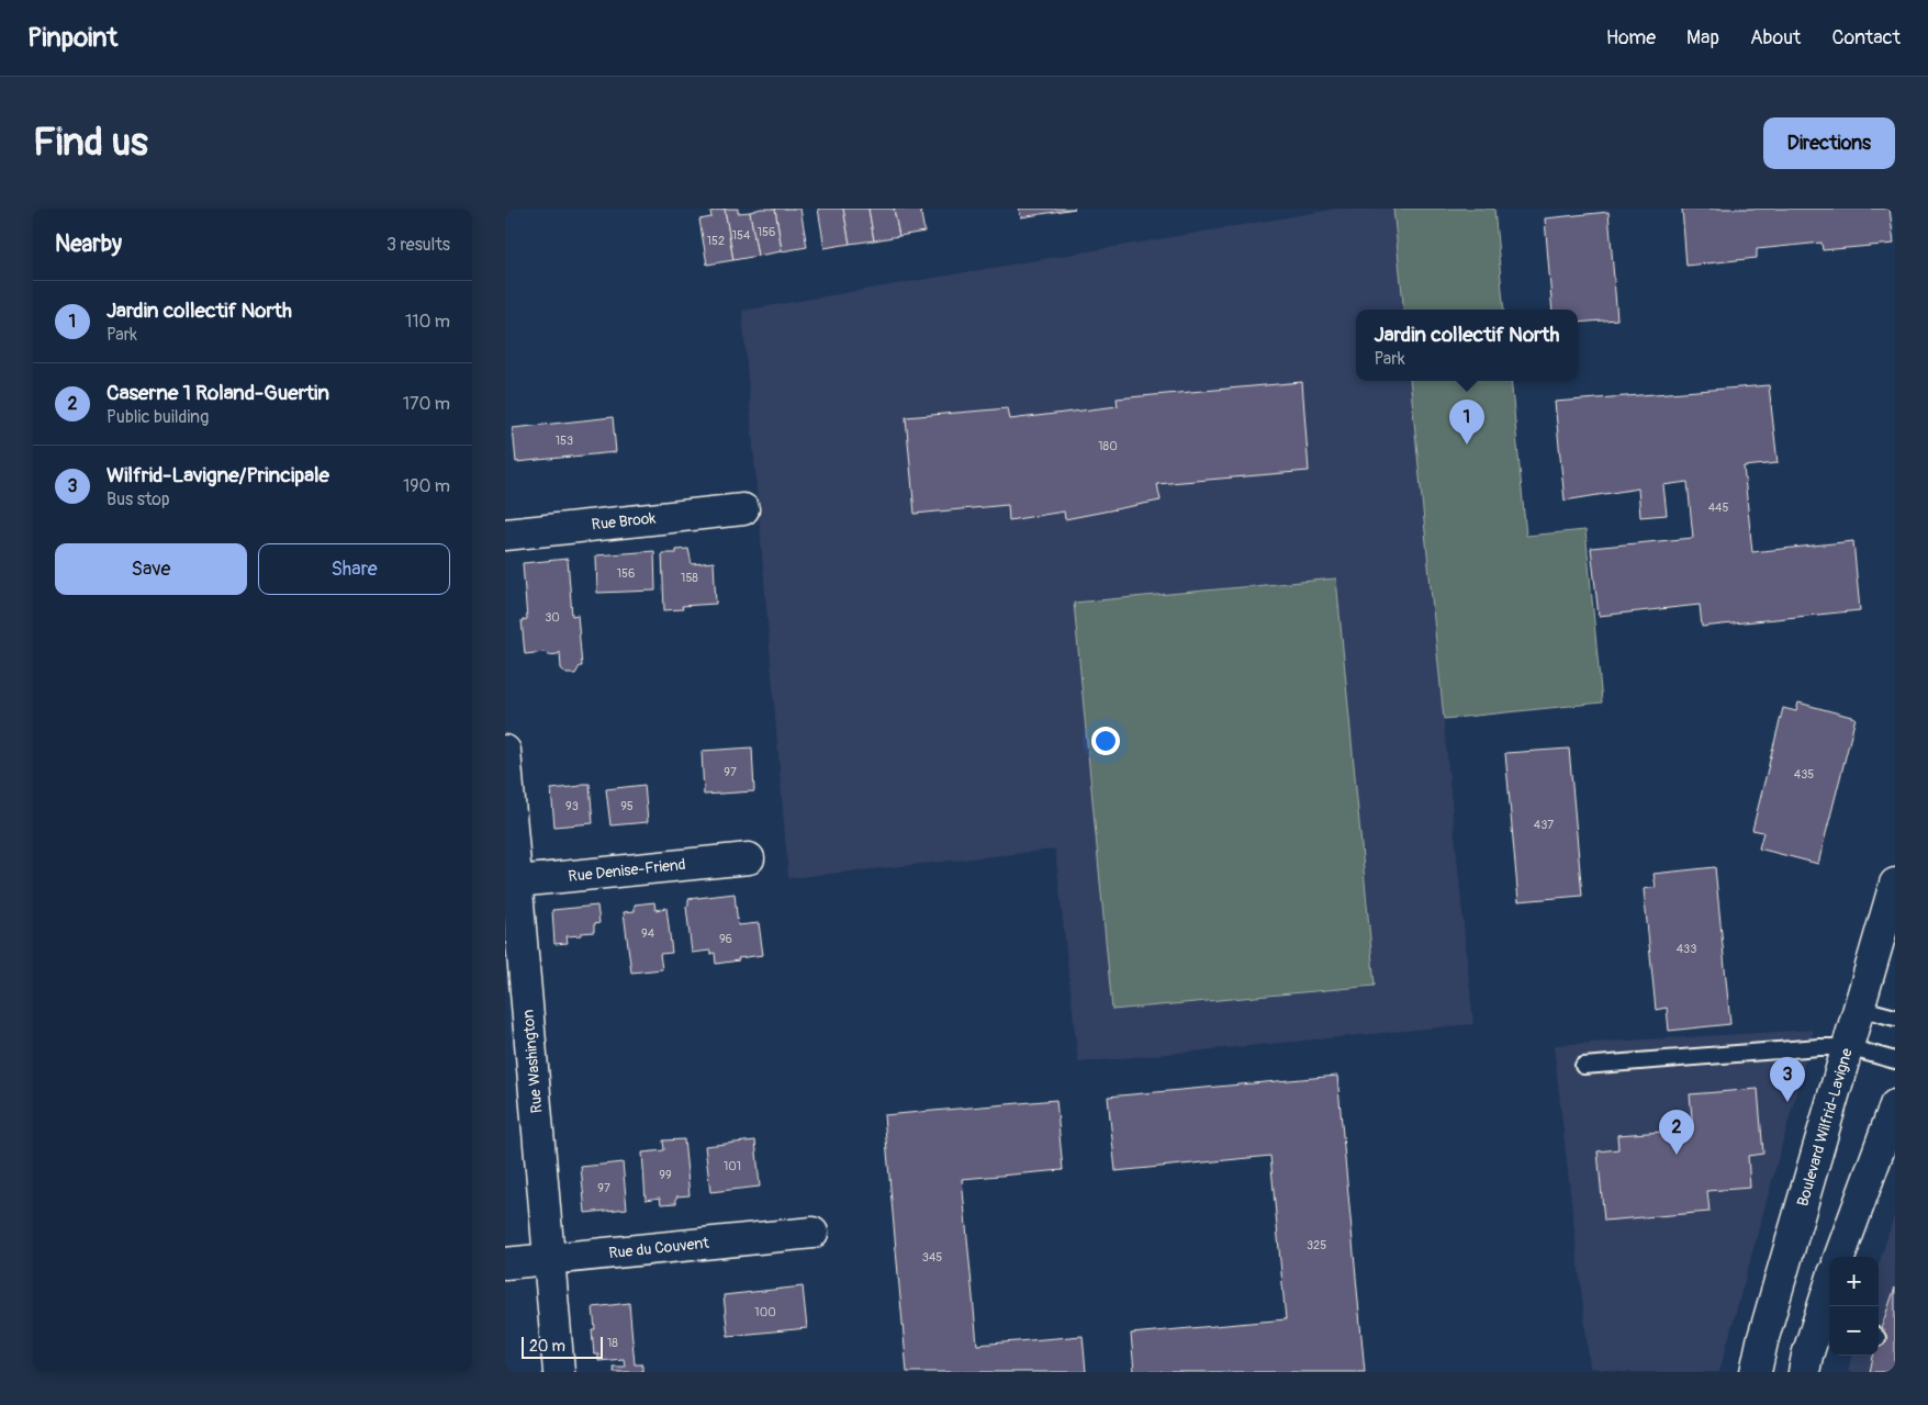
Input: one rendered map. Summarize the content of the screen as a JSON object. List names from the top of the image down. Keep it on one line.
{"streets":{"street":["Rue Brook","Rue Denise-Friend","Rue Washington","Boulevard Wilfrid-Lavigne","Rue du Couvent"]},"crossings":[["Rue Denise-Friend","Rue Washington"],["Rue Washington","Rue du Couvent"]],"house_numbers":["156","154","152","153","180","445","156","158","30","97","435","93","95","437","94","96","433","101","99","97","325","345","100","18"],"scale_bar":"20 m","page":{"header":"Pinpoint","nav":["Home","Map","About","Contact"],"buttons":["Directions",["Save","Share"]],"title":"Find us","heading":["Nearby","3 results"],"list":[{"mark":"1","name":"Jardin collectif North","note":"Park","value":"110 m"},{"mark":"2","name":"Caserne 1 Roland-Guertin","note":"Public building","value":"170 m"},{"mark":"3","name":"Wilfrid-Lavigne/Principale","note":"Bus stop","value":"190 m"}],"popup":["Jardin collectif North","Park"],"pins":["1","3","2"],"map_buttons":["+","−"],"scale":"20 m"}}
